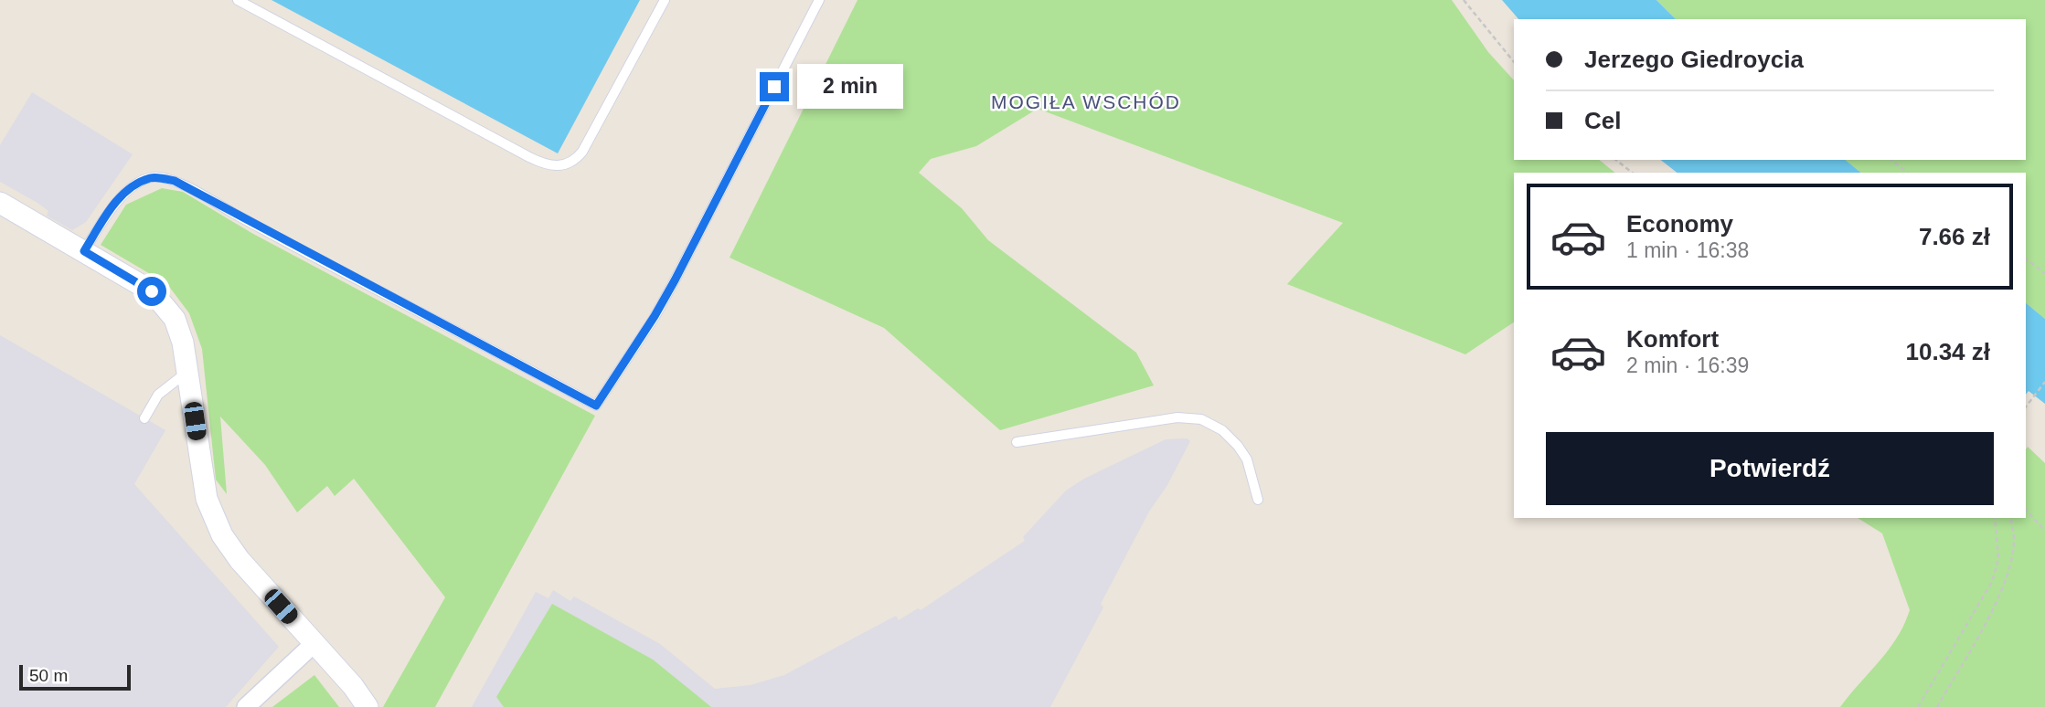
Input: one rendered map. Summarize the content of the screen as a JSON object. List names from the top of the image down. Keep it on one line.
{"districts":["MOGIŁA WSCHÓD"],"scale_bar":"50 m","page":{"banner":["Jerzego Giedroycia","Cel"],"bubble":"2 min","list":[{"name":"Economy","note":"1 min · 16:38","value":"7.66 zł"},{"name":"Komfort","note":"2 min · 16:39","value":"10.34 zł"}],"buttons":"Potwierdź","scale":"50 m"}}
